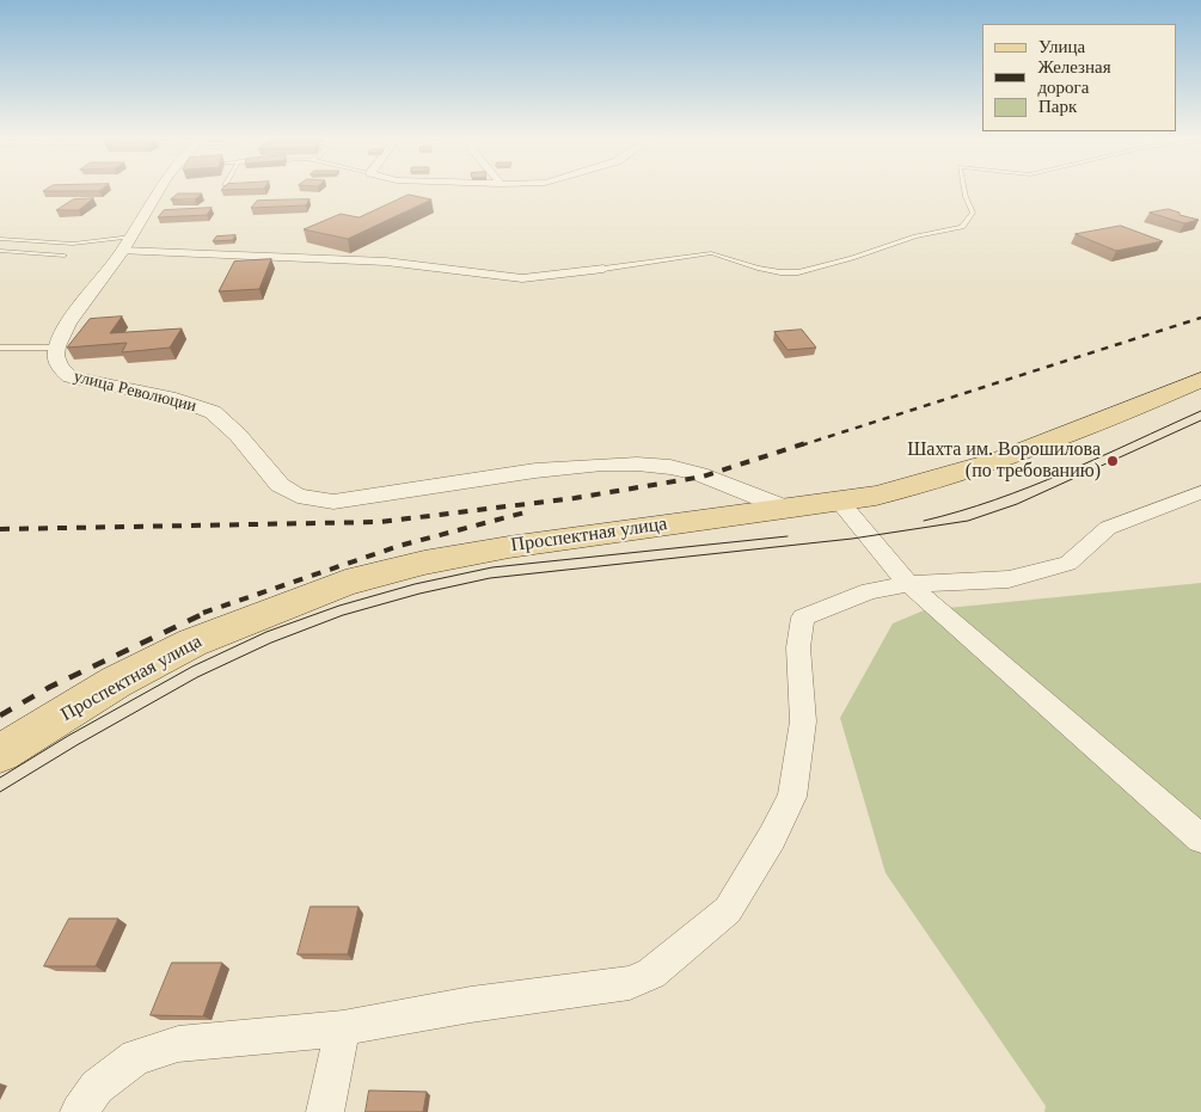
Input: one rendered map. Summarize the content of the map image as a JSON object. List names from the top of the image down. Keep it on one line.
{"streets":{"main road":["Проспектная улица"],"street":["улица Революции"]},"crossings":[["улица Революции","Проспектная улица"]],"places":["Шахта им. Ворошилова (по требованию)"],"legend":["Улица","Железная дорога","Парк"]}
